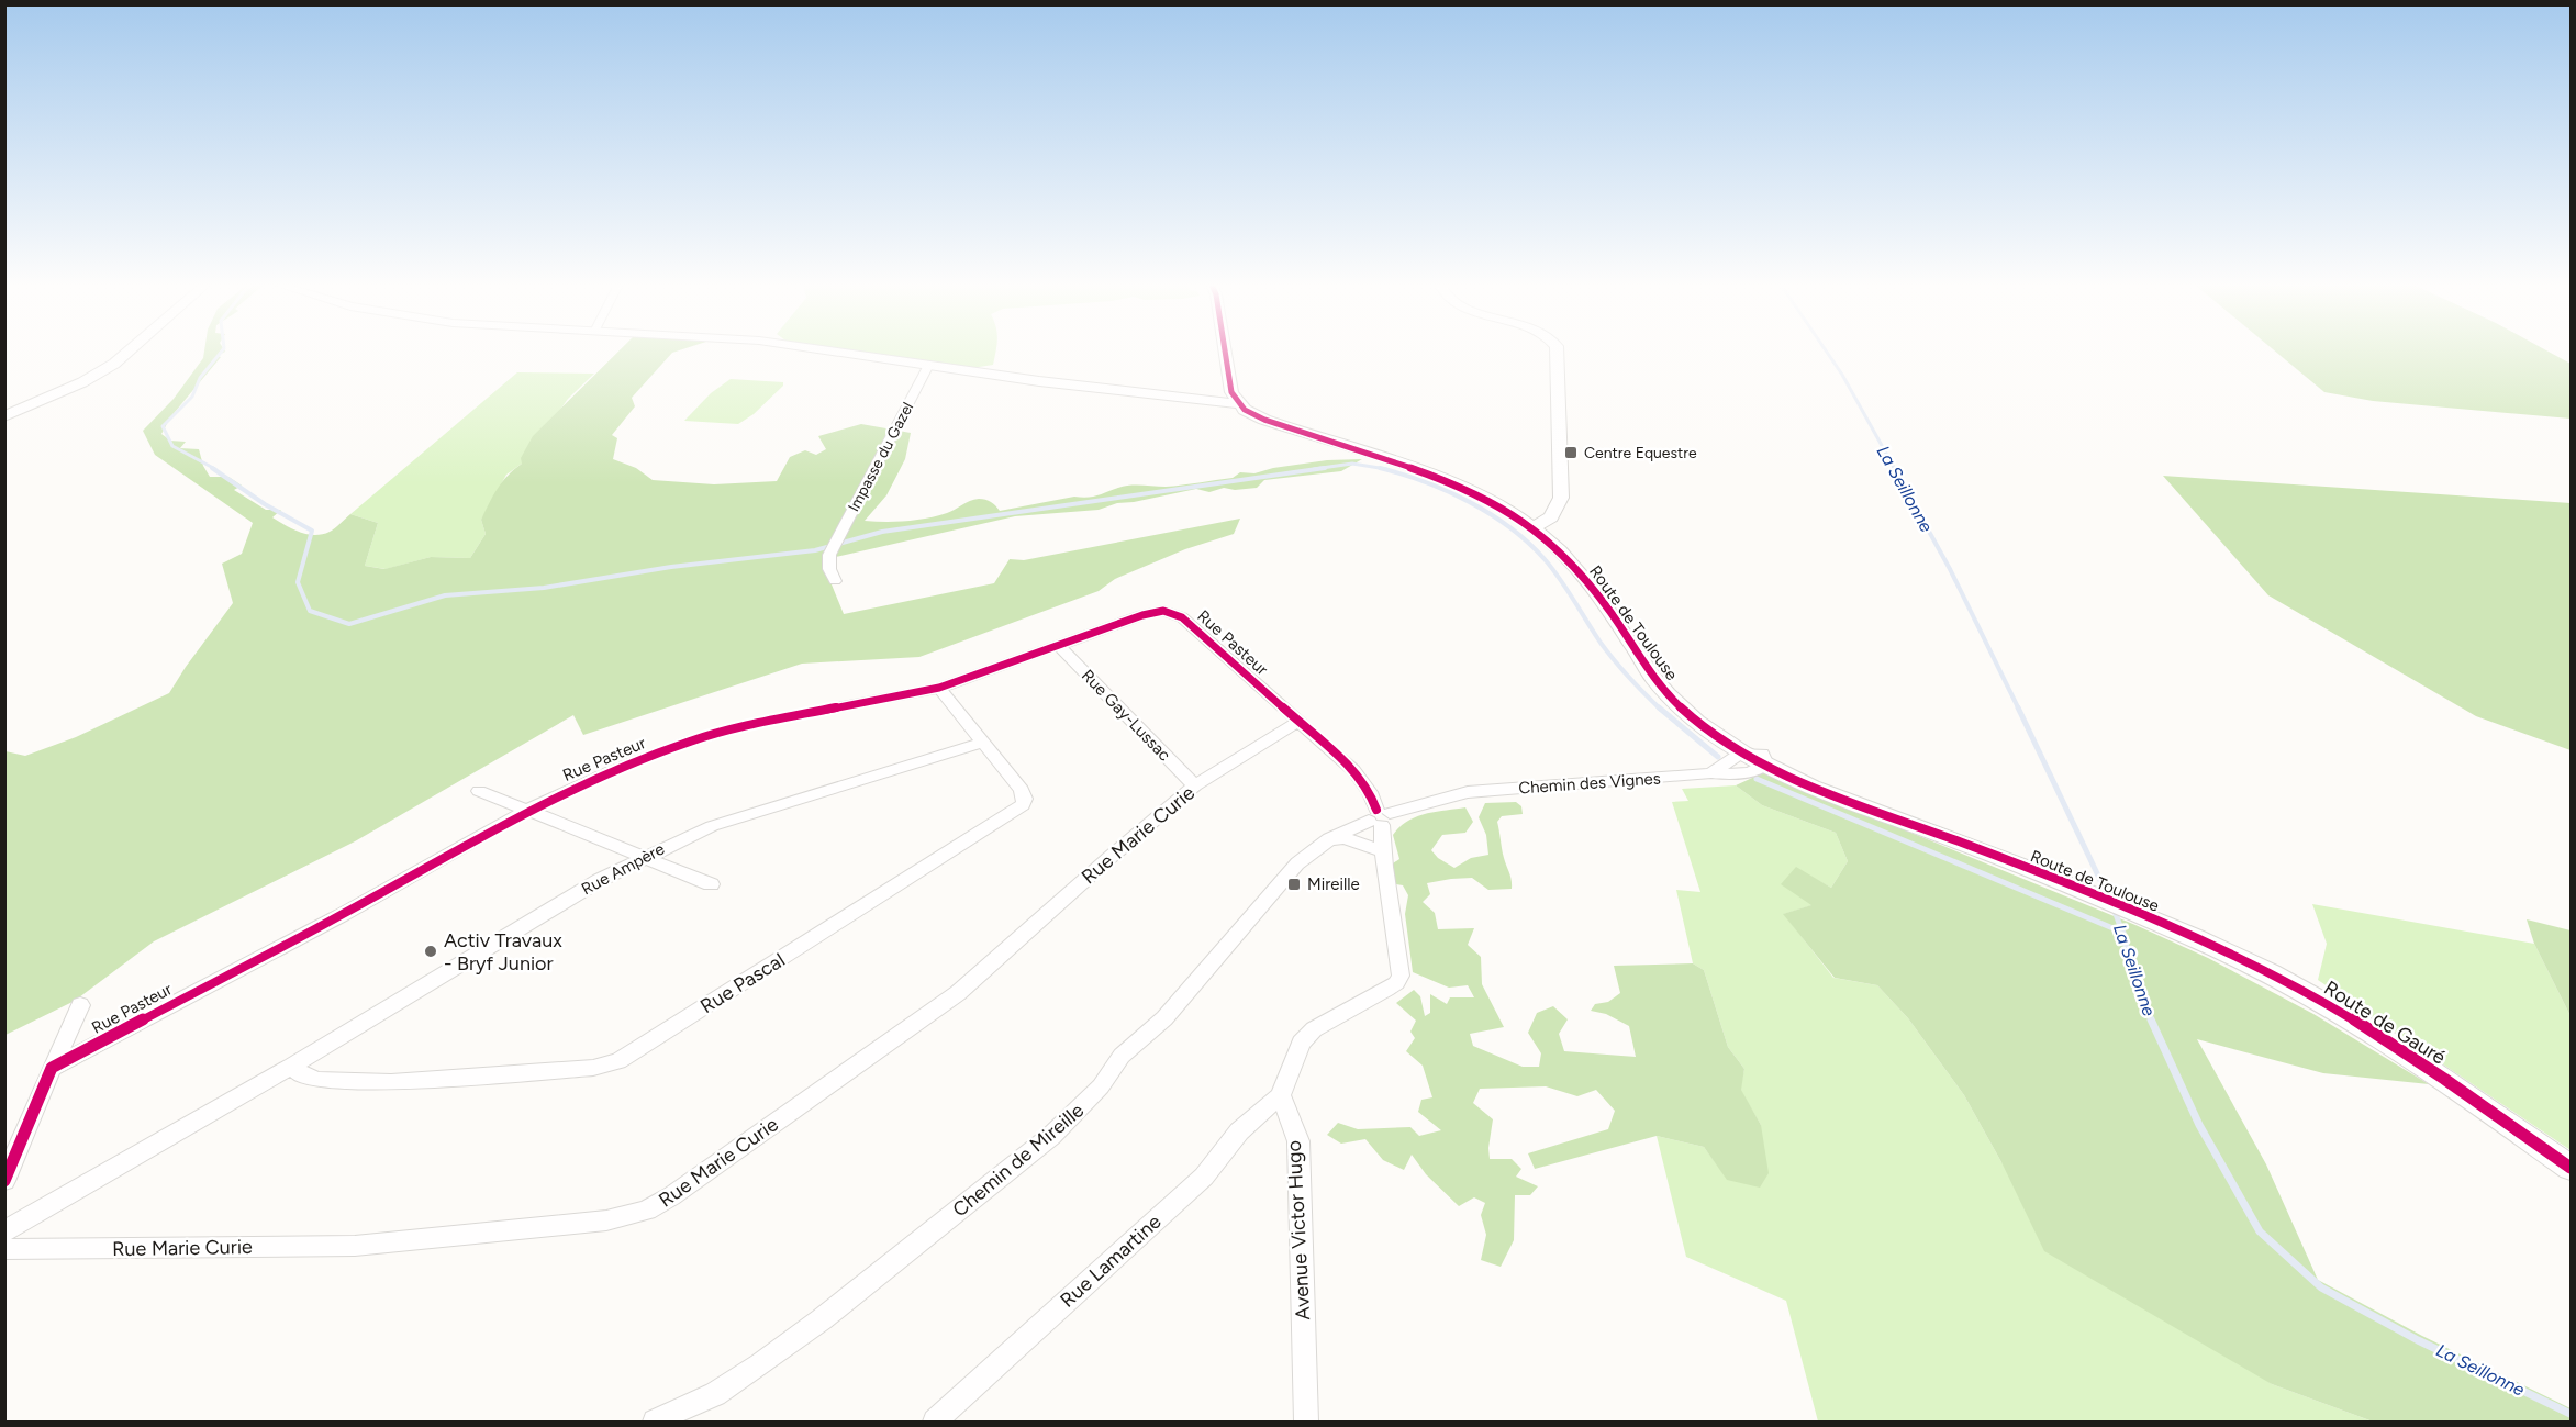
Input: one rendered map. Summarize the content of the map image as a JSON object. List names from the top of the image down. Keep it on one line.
{"streets":{"street":["Impasse du Gazel","Route de Toulouse","Rue Pasteur","Rue Gay-Lussac","Chemin des Vignes","Rue Marie Curie","Rue Ampère","Rue Pascal","Route de Gauré","Chemin de Mireille","Avenue Victor Hugo","Rue Lamartine"]},"crossings":[["Route de Toulouse","Chemin des Vignes"],["Route de Toulouse","Route de Gauré"],["Rue Pasteur","Rue Gay-Lussac"],["Rue Pasteur","Rue Marie Curie"],["Rue Pasteur","Rue Pascal"],["Rue Gay-Lussac","Rue Marie Curie"],["Chemin des Vignes","Chemin de Mireille"],["Rue Ampère","Rue Pascal"],["Avenue Victor Hugo","Rue Lamartine"]],"water":["La Seillonne"],"places":{"transit":["Centre Equestre","Mireille"],"other":["Activ Travaux - Bryf Junior"]}}
